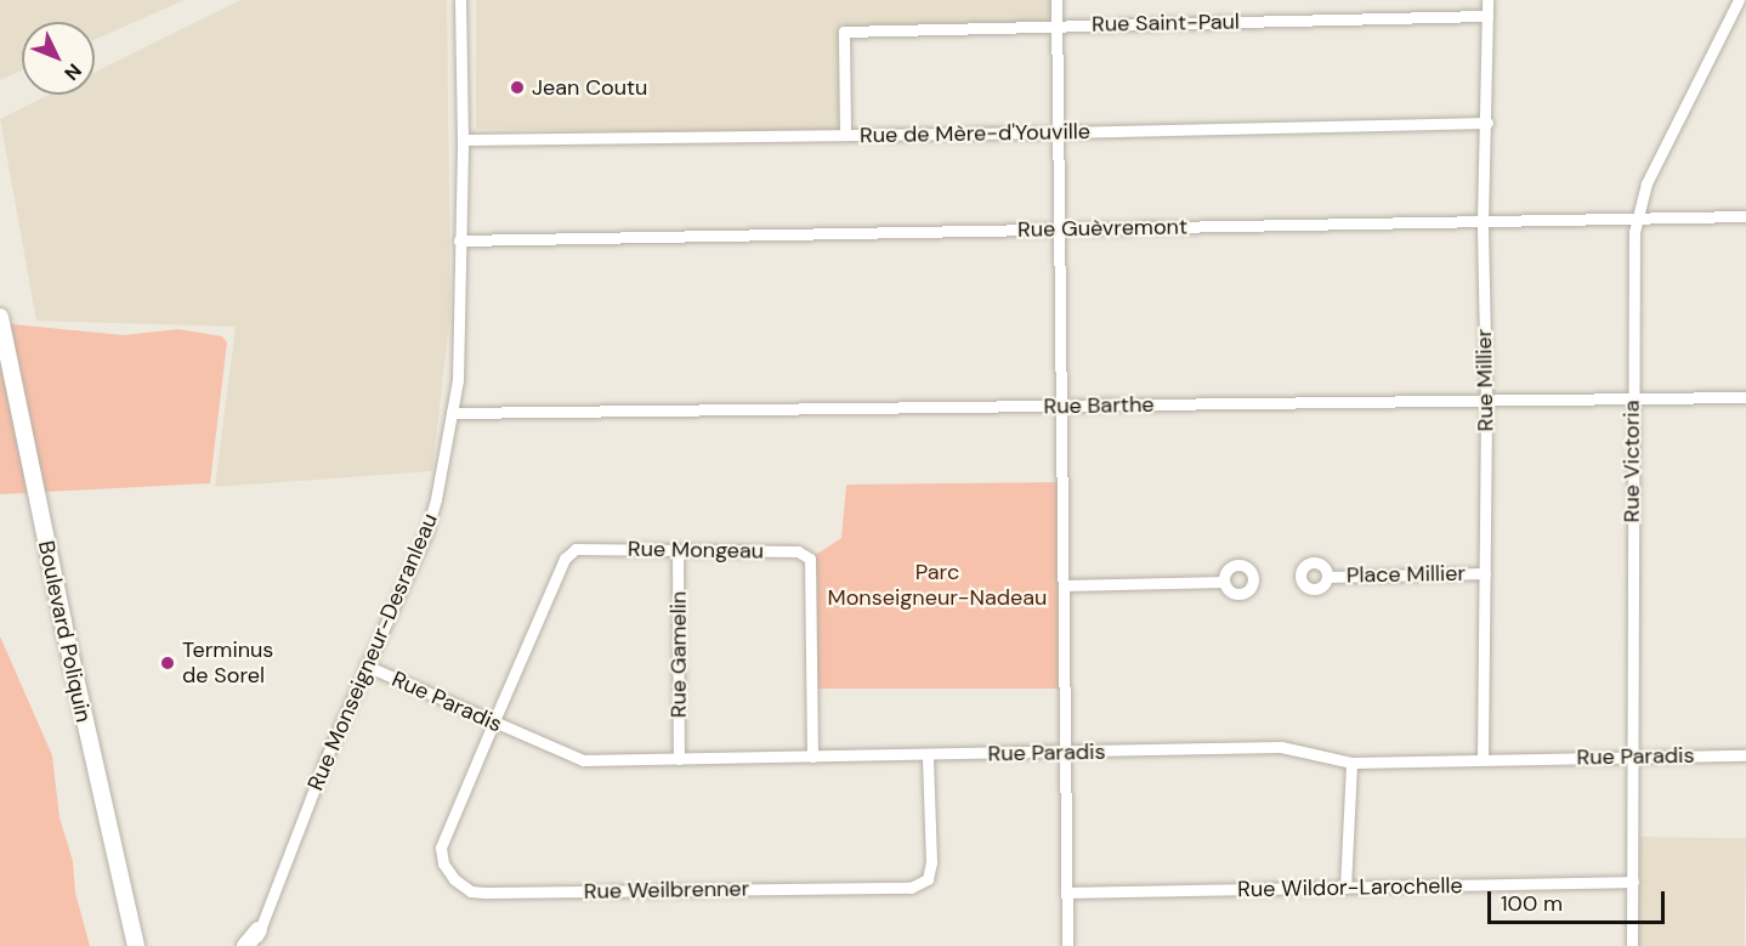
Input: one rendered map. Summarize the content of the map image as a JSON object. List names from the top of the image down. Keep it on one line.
{"streets":{"street":["Rue Saint-Paul","Rue de Mère-d'Youville","Rue Guèvremont","Rue Millier","Rue Barthe","Rue Victoria","Rue Mongeau","Place Millier","Boulevard Poliquin","Rue Monseigneur-Desranleau","Rue Gamelin","Rue Paradis","Rue Wildor-Larochelle","Rue Weilbrenner"]},"crossings":[["Rue Saint-Paul","Rue de Mère-d'Youville"],["Rue Saint-Paul","Rue Millier"],["Rue de Mère-d'Youville","Rue Millier"],["Rue de Mère-d'Youville","Rue Monseigneur-Desranleau"],["Rue Guèvremont","Rue Millier"],["Rue Guèvremont","Rue Victoria"],["Rue Guèvremont","Rue Monseigneur-Desranleau"],["Rue Millier","Rue Barthe"],["Rue Millier","Place Millier"],["Rue Millier","Rue Paradis"],["Rue Barthe","Rue Victoria"],["Rue Barthe","Rue Monseigneur-Desranleau"],["Rue Victoria","Rue Paradis"],["Rue Victoria","Rue Wildor-Larochelle"],["Rue Mongeau","Rue Gamelin"],["Rue Mongeau","Rue Paradis"],["Rue Mongeau","Rue Weilbrenner"],["Rue Monseigneur-Desranleau","Rue Paradis"],["Rue Gamelin","Rue Paradis"],["Rue Paradis","Rue Weilbrenner"]],"parks":["Parc Monseigneur-Nadeau"],"places":["Jean Coutu","Terminus de Sorel"],"scale_bar":"100 m","north":"bottom right"}
